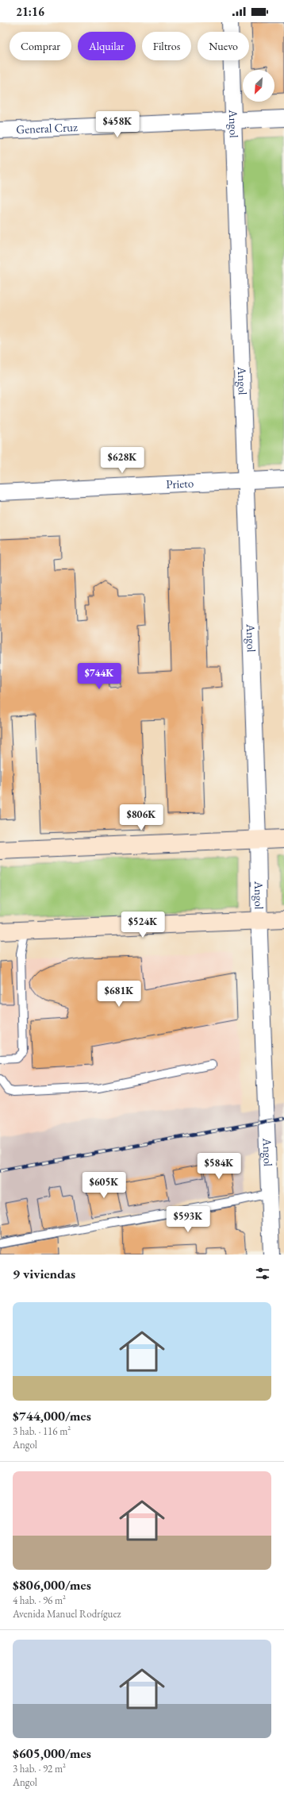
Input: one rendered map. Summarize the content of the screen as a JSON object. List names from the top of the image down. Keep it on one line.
{"streets":{"street":["Angol","General Cruz","Prieto"]},"crossings":[["Angol","General Cruz"],["Angol","Prieto"]],"north":"bottom left","page":{"status":"21:16","chip":["Comprar","Alquilar","Filtros","Nuevo"],"price":["$458K","$628K","$744K","$806K","$524K","$681K","$584K","$605K","$593K"],"heading":"9 viviendas","list":[{"name":"$744,000/mes","note":"3 hab. · 116 m² · Angol"},{"name":"$806,000/mes","note":"4 hab. · 96 m² · Avenida Manuel Rodríguez"},{"name":"$605,000/mes","note":"3 hab. · 92 m² · Angol"}]}}
